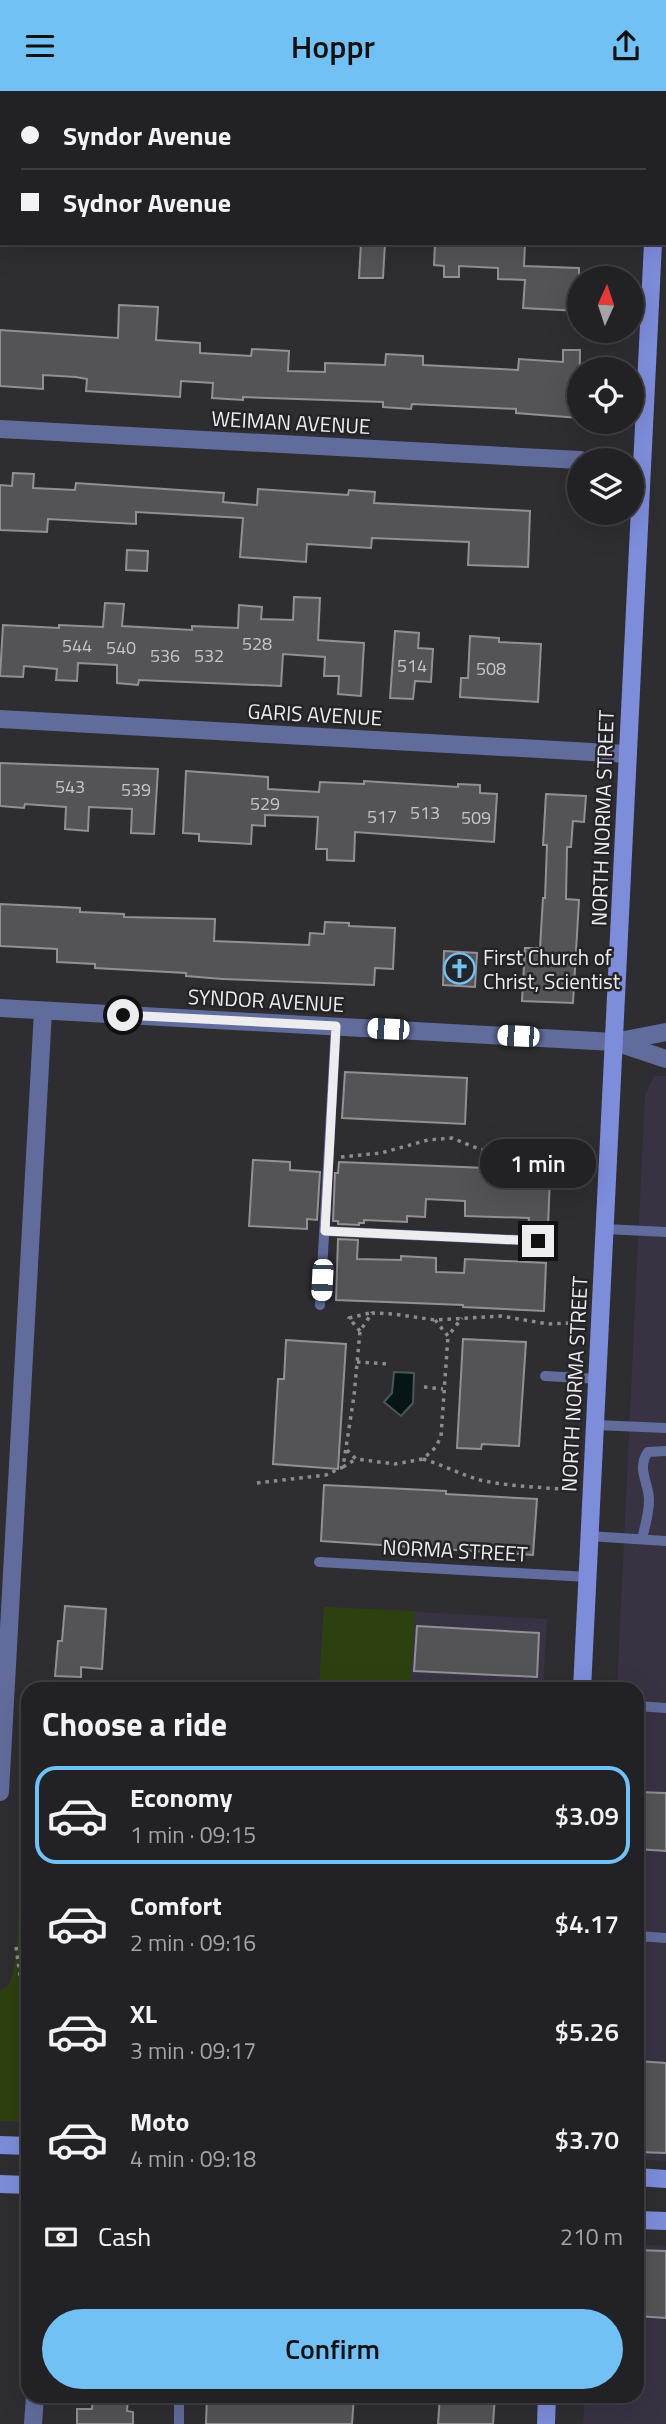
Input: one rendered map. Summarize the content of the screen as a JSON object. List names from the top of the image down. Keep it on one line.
{"streets":{"street":["WEIMAN AVENUE","GARIS AVENUE","NORTH NORMA STREET","SYNDOR AVENUE"],"lane":["NORMA STREET"]},"crossings":[["GARIS AVENUE","NORTH NORMA STREET"],["NORTH NORMA STREET","SYNDOR AVENUE"],["NORTH NORMA STREET","NORMA STREET"]],"places":{"church":["First Church of Christ, Scientist"]},"house_numbers":["528","544","540","536","532","514","508","543","539","529","513","517","509"],"north":"top","page":{"header":"Hoppr","banner":["Syndor Avenue","Sydnor Avenue"],"bubble":"1 min","heading":"Choose a ride","list":[{"name":"Economy","note":"1 min · 09:15","value":"$3.09"},{"name":"Comfort","note":"2 min · 09:16","value":"$4.17"},{"name":"XL","note":"3 min · 09:17","value":"$5.26"},{"name":"Moto","note":"4 min · 09:18","value":"$3.70"}],"pay":["Cash","210 m"],"buttons":"Confirm"}}
